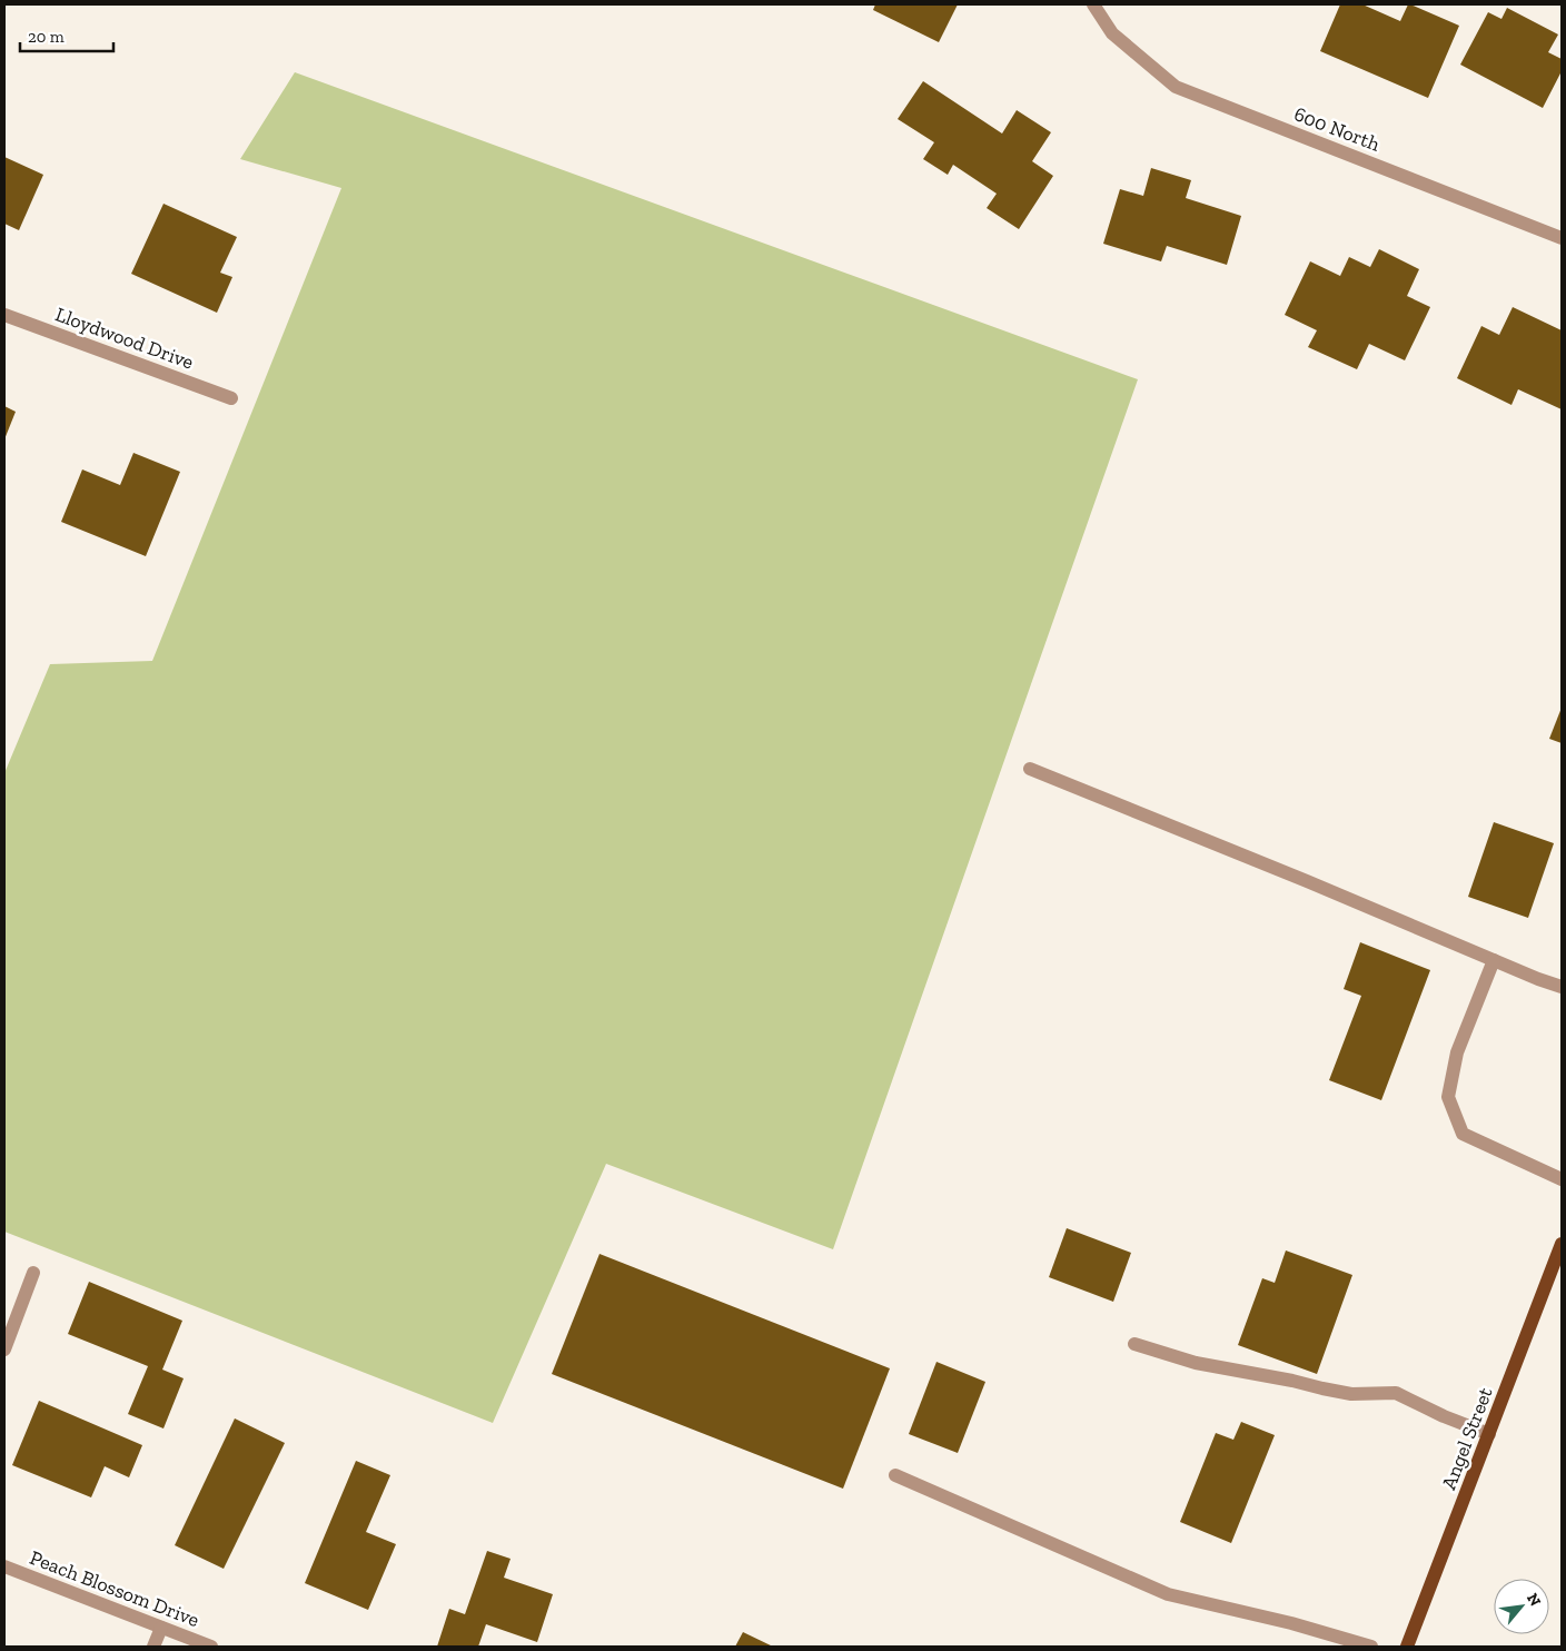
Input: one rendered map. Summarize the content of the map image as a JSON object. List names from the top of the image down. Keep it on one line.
{"streets":{"main road":["Angel Street"],"street":["600 North","Lloydwood Drive","Peach Blossom Drive"]},"scale_bar":"20 m","north":"top right"}
